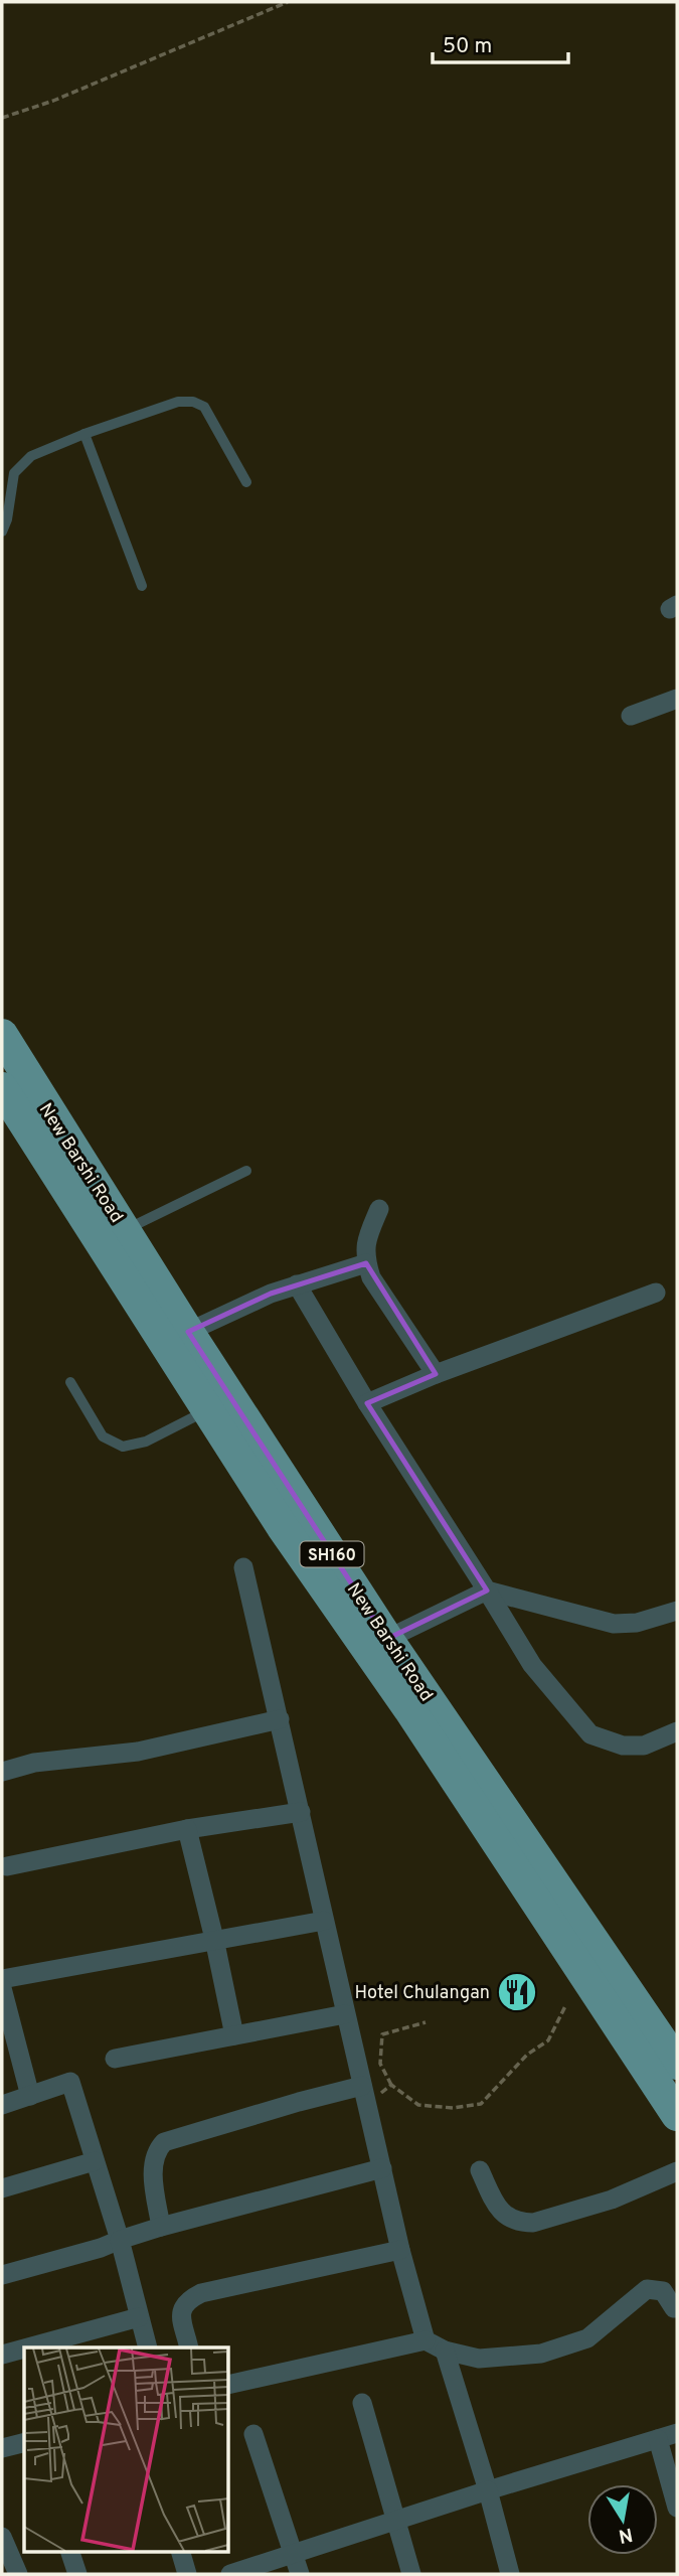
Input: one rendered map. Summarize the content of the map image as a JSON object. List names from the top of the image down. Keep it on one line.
{"streets":{"main road":["New Barshi Road","SH160"]},"places":{"restaurant":["Hotel Chulangan"]},"scale_bar":"50 m","north":"bottom"}
